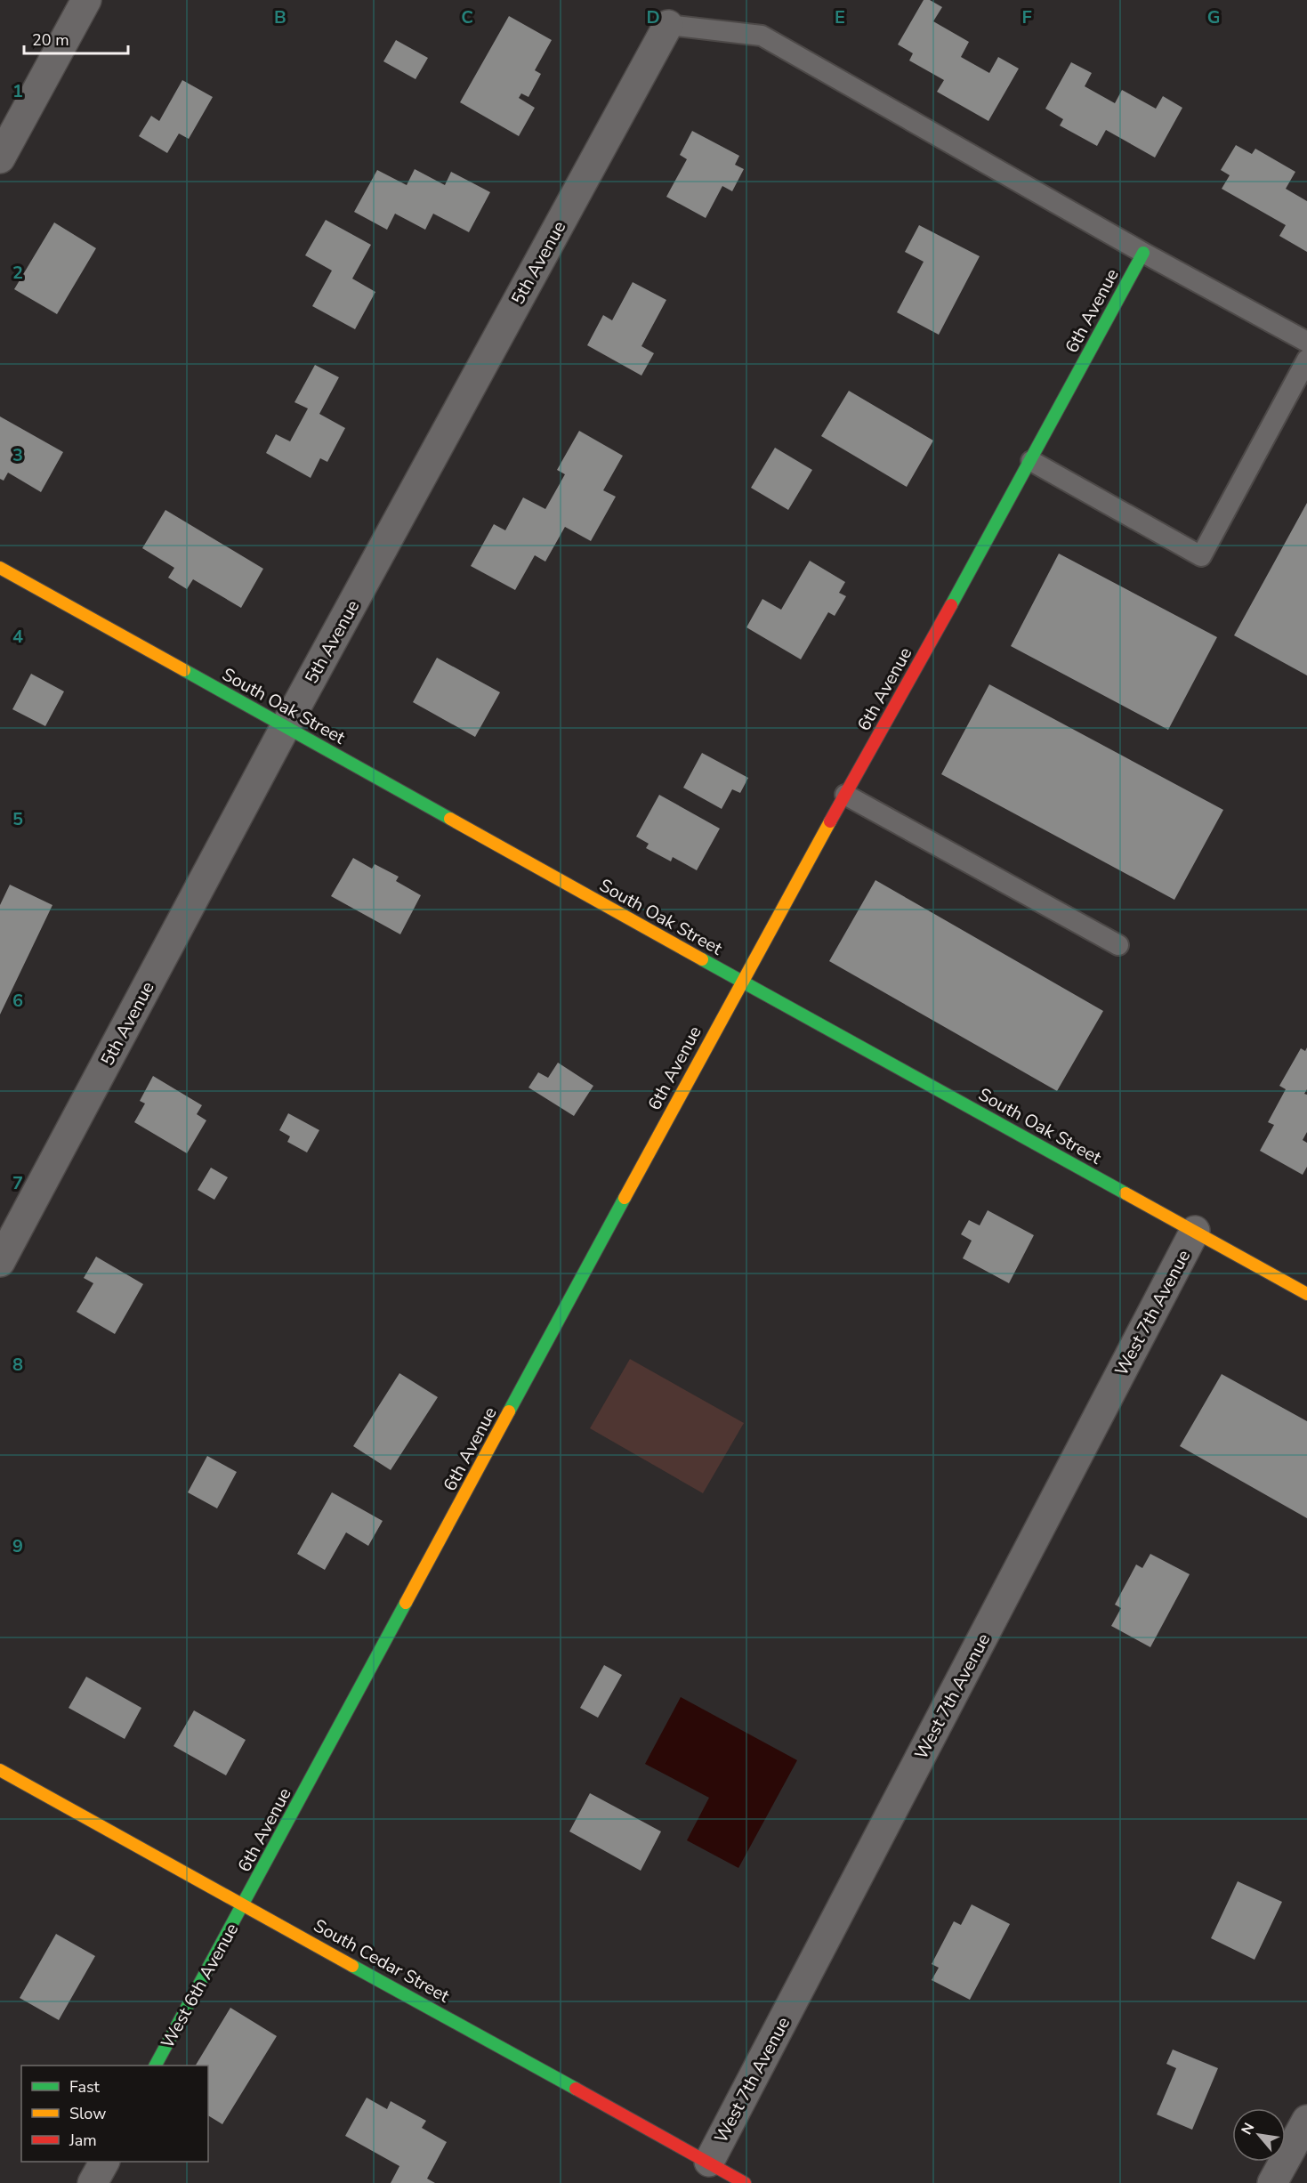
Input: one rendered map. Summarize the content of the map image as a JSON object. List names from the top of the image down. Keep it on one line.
{"streets":{"street":["5th Avenue","6th Avenue","South Oak Street","West 7th Avenue","South Cedar Street","West 6th Avenue"]},"crossings":[["5th Avenue","South Oak Street"],["6th Avenue","South Oak Street"],["6th Avenue","South Cedar Street"],["6th Avenue","West 6th Avenue"],["South Oak Street","West 7th Avenue"],["West 7th Avenue","South Cedar Street"],["South Cedar Street","West 6th Avenue"]],"legend":["Fast","Slow","Jam"],"scale_bar":"20 m","north":"top left","grid":{"columns":["B","C","D","E","F","G"],"rows":["1","2","3","4","5","6","7","8","9"]}}
